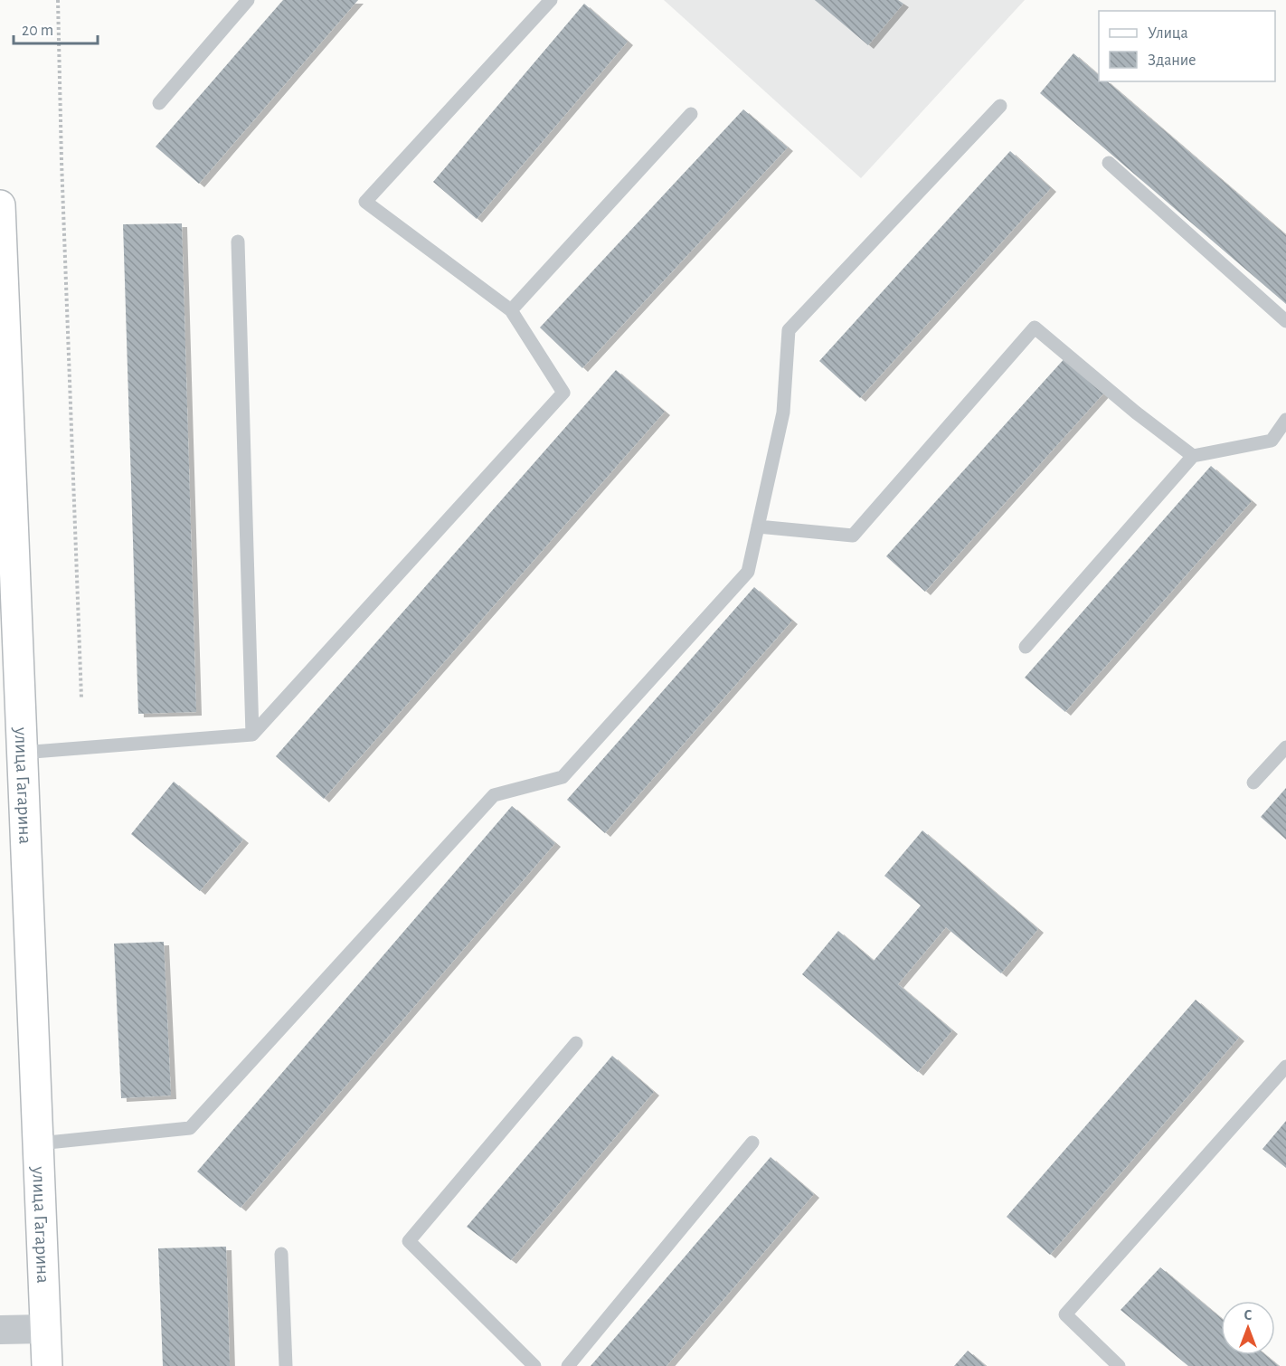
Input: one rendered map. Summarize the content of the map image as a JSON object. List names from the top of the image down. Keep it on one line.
{"streets":{"main road":["улица Гагарина"]},"legend":["Улица","Здание"],"scale_bar":"20 m","north":"top"}
